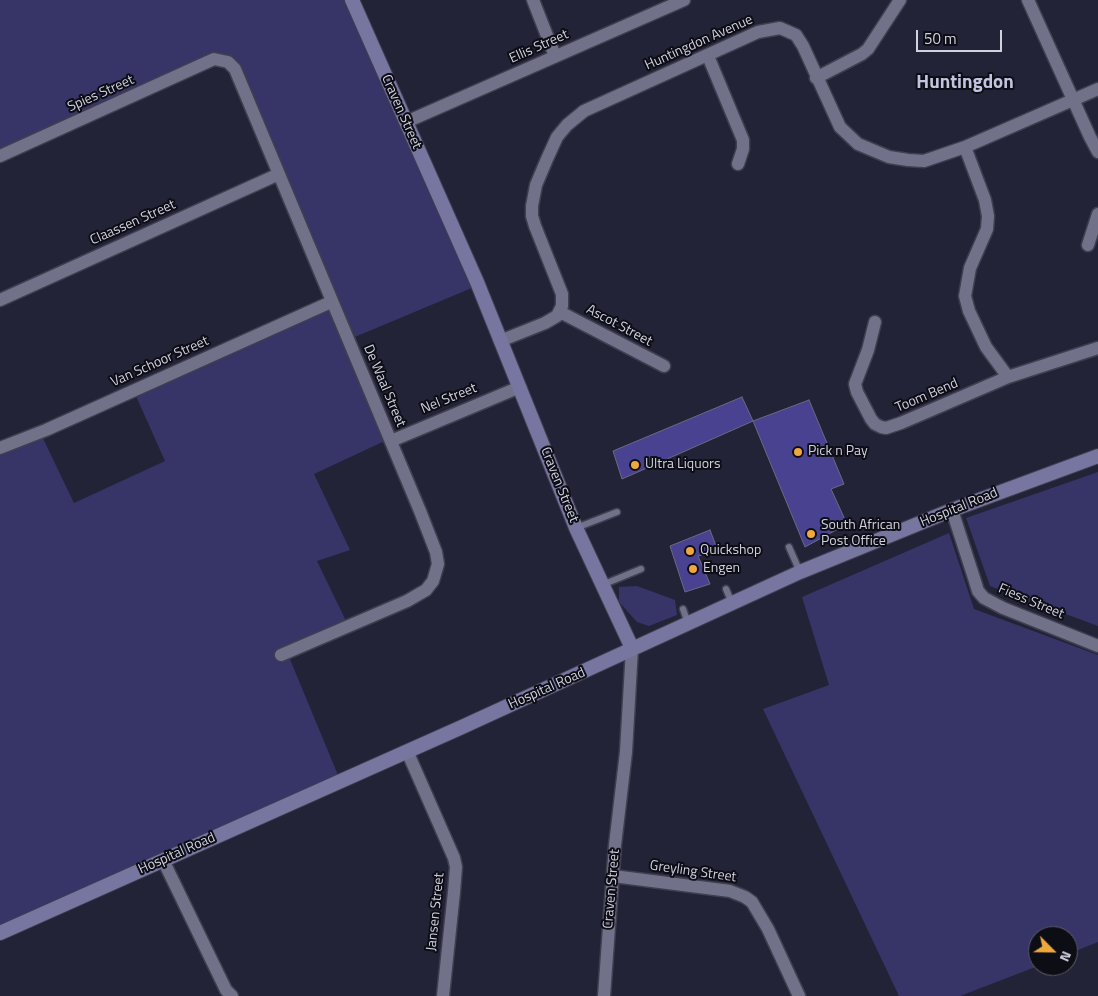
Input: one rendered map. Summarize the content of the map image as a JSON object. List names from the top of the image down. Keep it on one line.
{"streets":{"main road":["Craven Street","Hospital Road"],"street":["Huntingdon Avenue","Ellis Street","Spies Street","Claassen Street","Ascot Street","Van Schoor Street","De Waal Street","Toom Bend","Nel Street","Fiess Street","Greyling Street","Jansen Street"]},"crossings":[["Huntingdon Avenue","Ascot Street"],["Ellis Street","Craven Street"],["Spies Street","De Waal Street"],["Craven Street","Nel Street"],["Craven Street","Hospital Road"],["Craven Street","Greyling Street"],["Claassen Street","De Waal Street"],["Van Schoor Street","De Waal Street"],["De Waal Street","Nel Street"],["Hospital Road","Fiess Street"],["Hospital Road","Jansen Street"]],"districts":["Huntingdon"],"places":["Pick n Pay","Ultra Liquors","South African Post Office","Quickshop","Engen"],"scale_bar":"50 m","north":"bottom right"}
